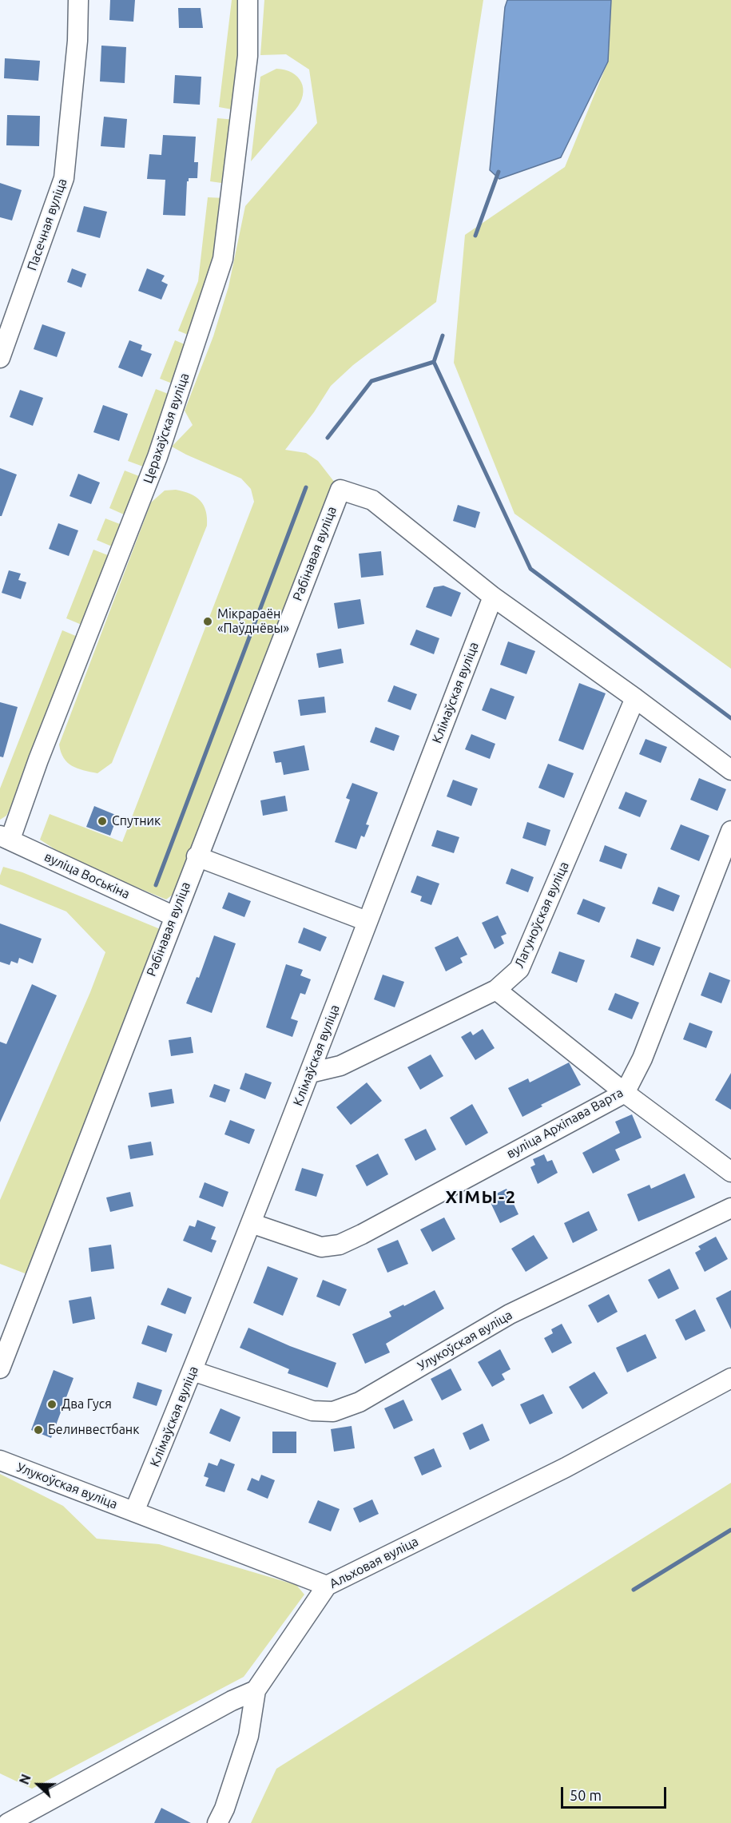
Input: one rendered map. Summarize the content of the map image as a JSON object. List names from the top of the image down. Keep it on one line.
{"streets":{"street":["Пасечная вуліца","Церахаўская вуліца","Рабінавая вуліца","Клімаўская вуліца","вуліца Воськіна","Лагуноўская вуліца","вуліца Архіпава Варта","Улукоўская вуліца","Альховая вуліца"]},"crossings":[["Церахаўская вуліца","вуліца Воськіна"],["Рабінавая вуліца","Клімаўская вуліца"],["Рабінавая вуліца","вуліца Воськіна"],["Клімаўская вуліца","Лагуноўская вуліца"],["Клімаўская вуліца","вуліца Архіпава Варта"],["Клімаўская вуліца","Улукоўская вуліца"],["Улукоўская вуліца","Альховая вуліца"]],"districts":["ХІМЫ-2"],"places":["Мікрараён «Паўднёвы»","Спутник","Два Гуся","Белинвестбанк"],"scale_bar":"50 m","north":"left"}
